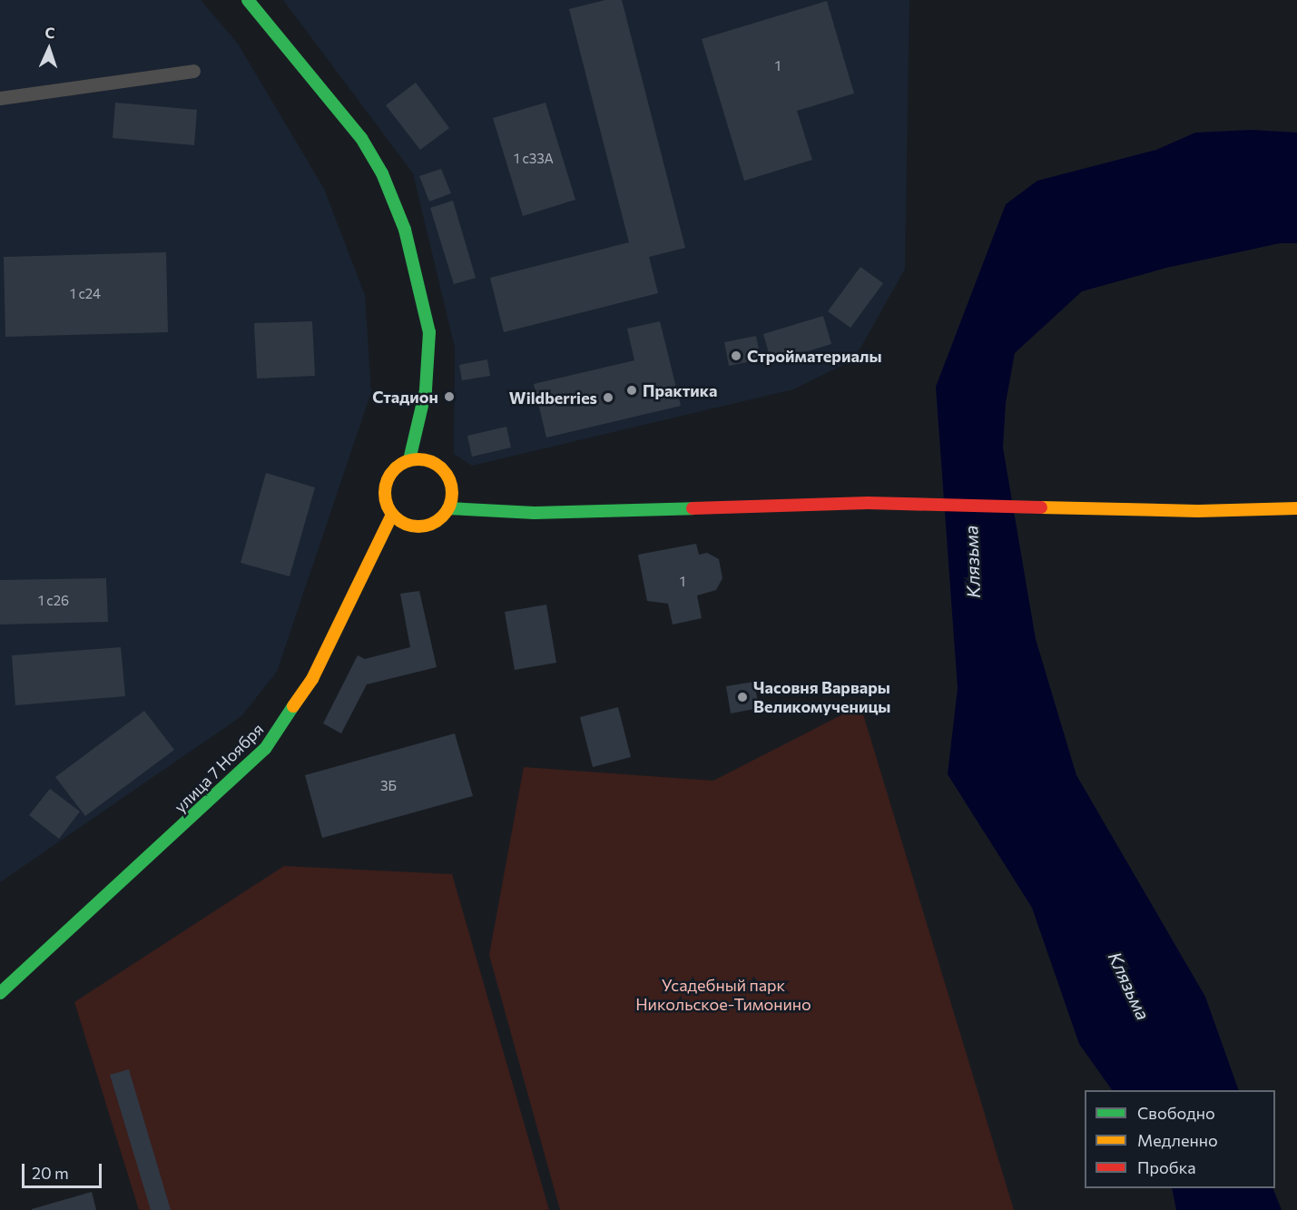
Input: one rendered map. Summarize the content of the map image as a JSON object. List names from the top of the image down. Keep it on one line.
{"streets":{"main road":["улица 7 Ноября"]},"water":["Клязьма"],"parks":["Усадебный парк Никольское-Тимонино"],"places":["Стройматериалы","Практика","Стадион","Wildberries","Часовня Варвары Великомученицы"],"house_numbers":["1","1 с33А","1 с24","1","1 с26","3Б"],"legend":["Свободно","Медленно","Пробка"],"scale_bar":"20 m","north":"top"}
